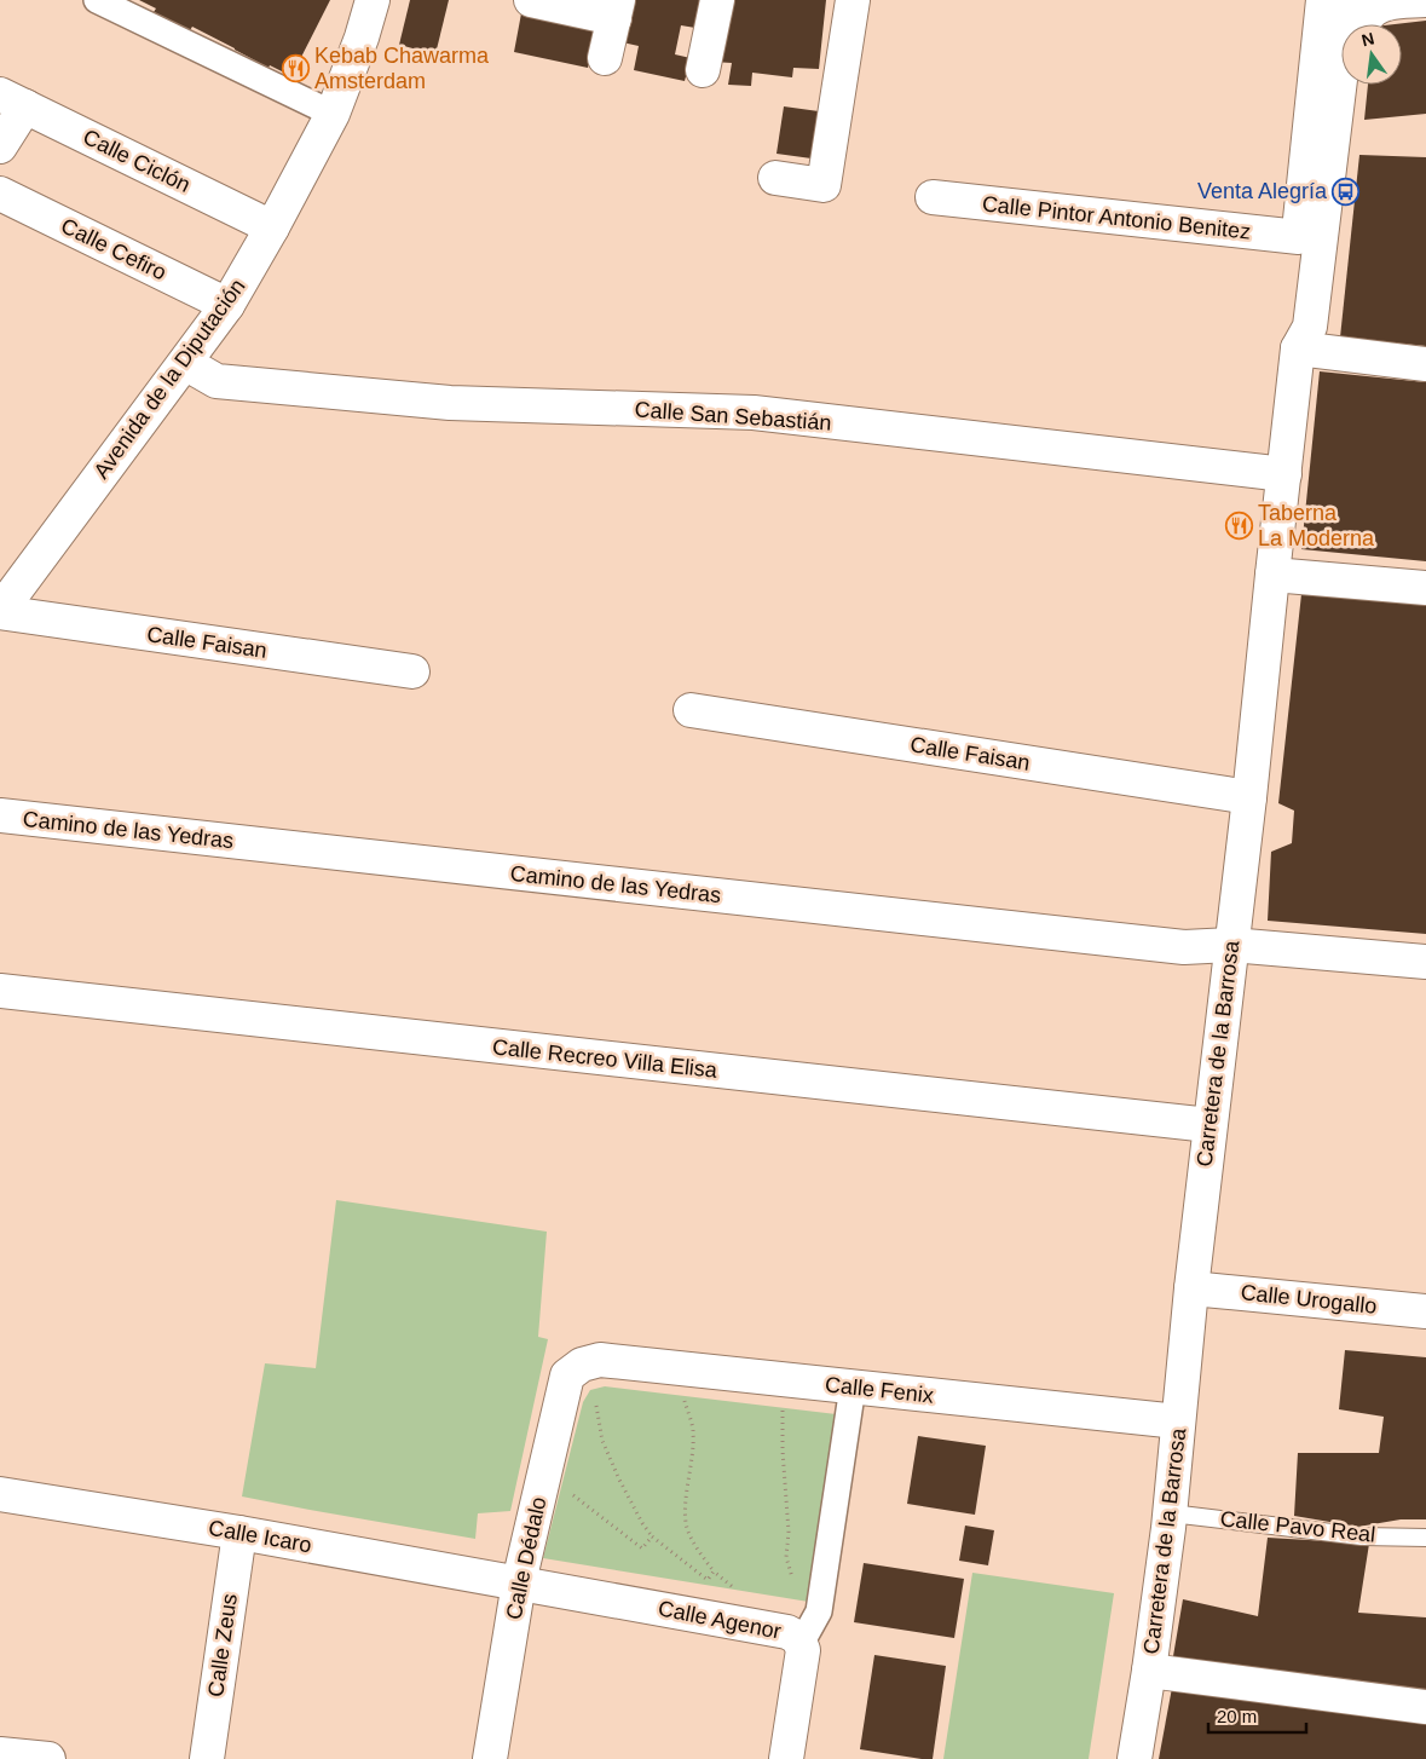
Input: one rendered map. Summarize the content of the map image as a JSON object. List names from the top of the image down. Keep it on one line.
{"streets":{"street":["Calle Ciclón","Calle Pintor Antonio Benitez","Calle Cefiro","Avenida de la Diputación","Calle San Sebastián","Calle Faisan","Camino de las Yedras","Carretera de la Barrosa","Calle Recreo Villa Elisa","Calle Urogallo","Calle Fenix","Calle Icaro","Calle Dédalo","Calle Agenor","Calle Zeus"],"lane":["Calle Pavo Real"]},"crossings":[["Calle Ciclón","Avenida de la Diputación"],["Calle Pintor Antonio Benitez","Carretera de la Barrosa"],["Calle Cefiro","Avenida de la Diputación"],["Avenida de la Diputación","Calle San Sebastián"],["Avenida de la Diputación","Calle Faisan"],["Calle San Sebastián","Carretera de la Barrosa"],["Calle Faisan","Carretera de la Barrosa"],["Camino de las Yedras","Carretera de la Barrosa"],["Carretera de la Barrosa","Calle Recreo Villa Elisa"],["Carretera de la Barrosa","Calle Urogallo"],["Carretera de la Barrosa","Calle Fenix"],["Carretera de la Barrosa","Calle Pavo Real"],["Calle Fenix","Calle Dédalo"],["Calle Icaro","Calle Dédalo"],["Calle Icaro","Calle Agenor"],["Calle Icaro","Calle Zeus"],["Calle Dédalo","Calle Agenor"]],"places":{"restaurant":["Kebab Chawarma Amsterdam","Taberna La Moderna"],"bus stop":["Venta Alegría"]},"scale_bar":"20 m","north":"top"}
